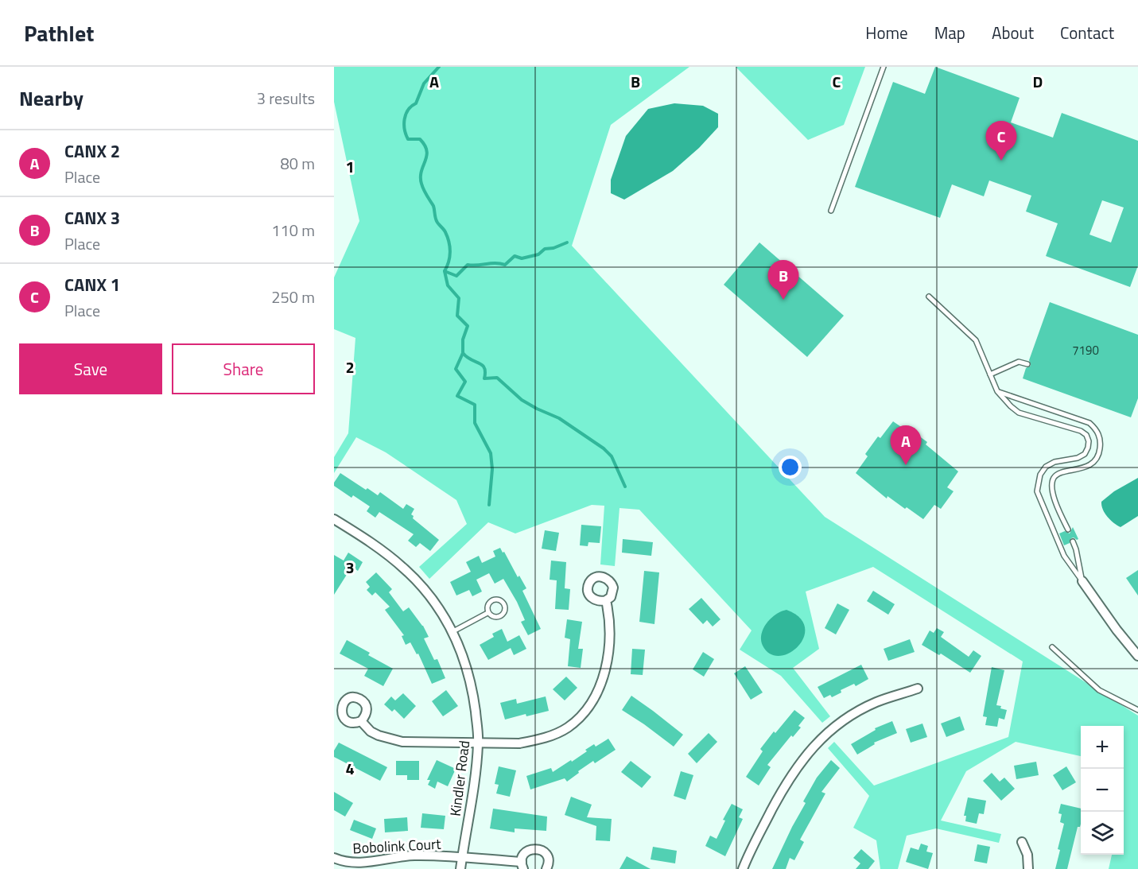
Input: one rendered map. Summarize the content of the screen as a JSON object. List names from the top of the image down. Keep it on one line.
{"streets":{"street":["Kindler Road","Bobolink Court"]},"crossings":[["Kindler Road","Bobolink Court"]],"house_numbers":["7190"],"page":{"header":"Pathlet","nav":["Home","Map","About","Contact"],"heading":["Nearby","3 results"],"pins":["C","B","A"],"list":[{"mark":"A","name":"CANX 2","note":"Place","value":"80 m"},{"mark":"B","name":"CANX 3","note":"Place","value":"110 m"},{"mark":"C","name":"CANX 1","note":"Place","value":"250 m"}],"buttons":["Save","Share"],"map_buttons":["+","−"]},"grid":{"columns":["A","B","C","D"],"rows":["1","2","3","4"]}}
